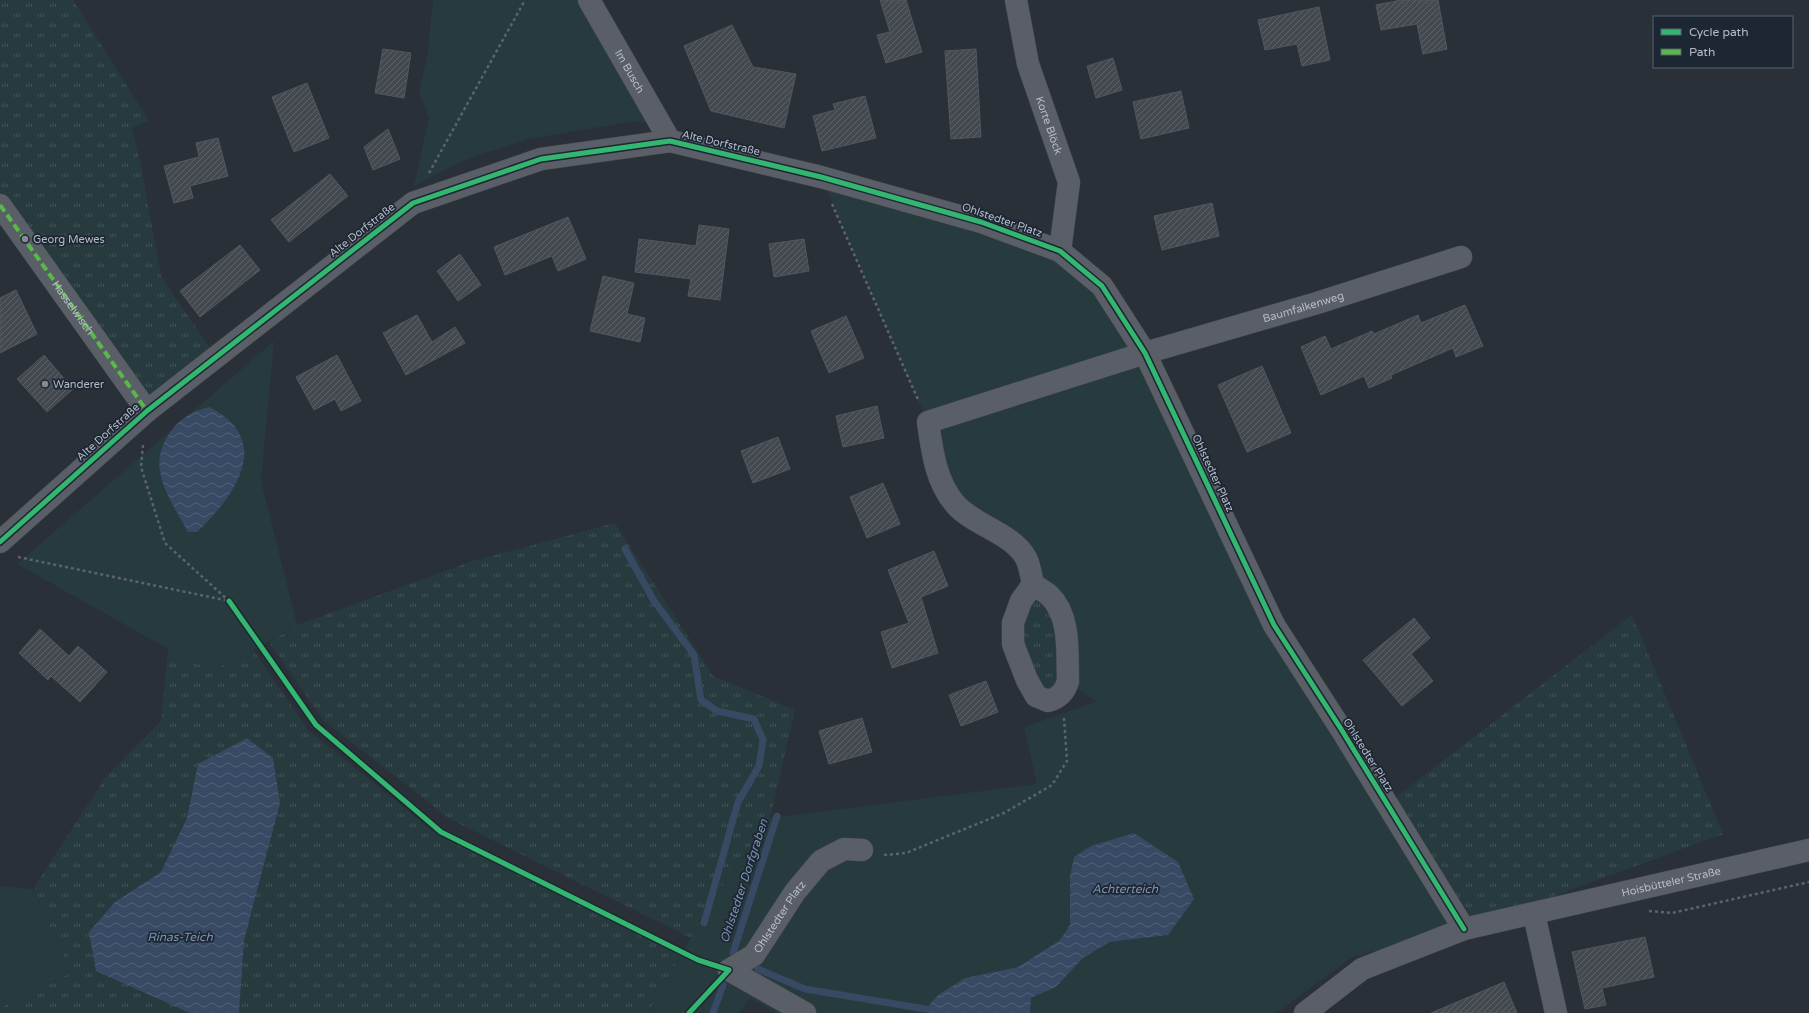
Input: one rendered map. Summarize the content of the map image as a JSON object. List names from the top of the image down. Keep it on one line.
{"streets":{"street":["Im Busch","Korte Blöck","Alte Dorfstraße","Ohlstedter Platz","Baumfalkenweg","Hasselwisch","Hoisbütteler Straße"]},"crossings":[["Im Busch","Alte Dorfstraße"],["Korte Blöck","Ohlstedter Platz"],["Alte Dorfstraße","Ohlstedter Platz"],["Alte Dorfstraße","Hasselwisch"],["Ohlstedter Platz","Baumfalkenweg"]],"water":["Ohlstedter Dorfgraben","Achterteich","Rinas-Teich"],"places":["Georg Mewes","Wanderer"],"legend":["Cycle path","Path"]}
